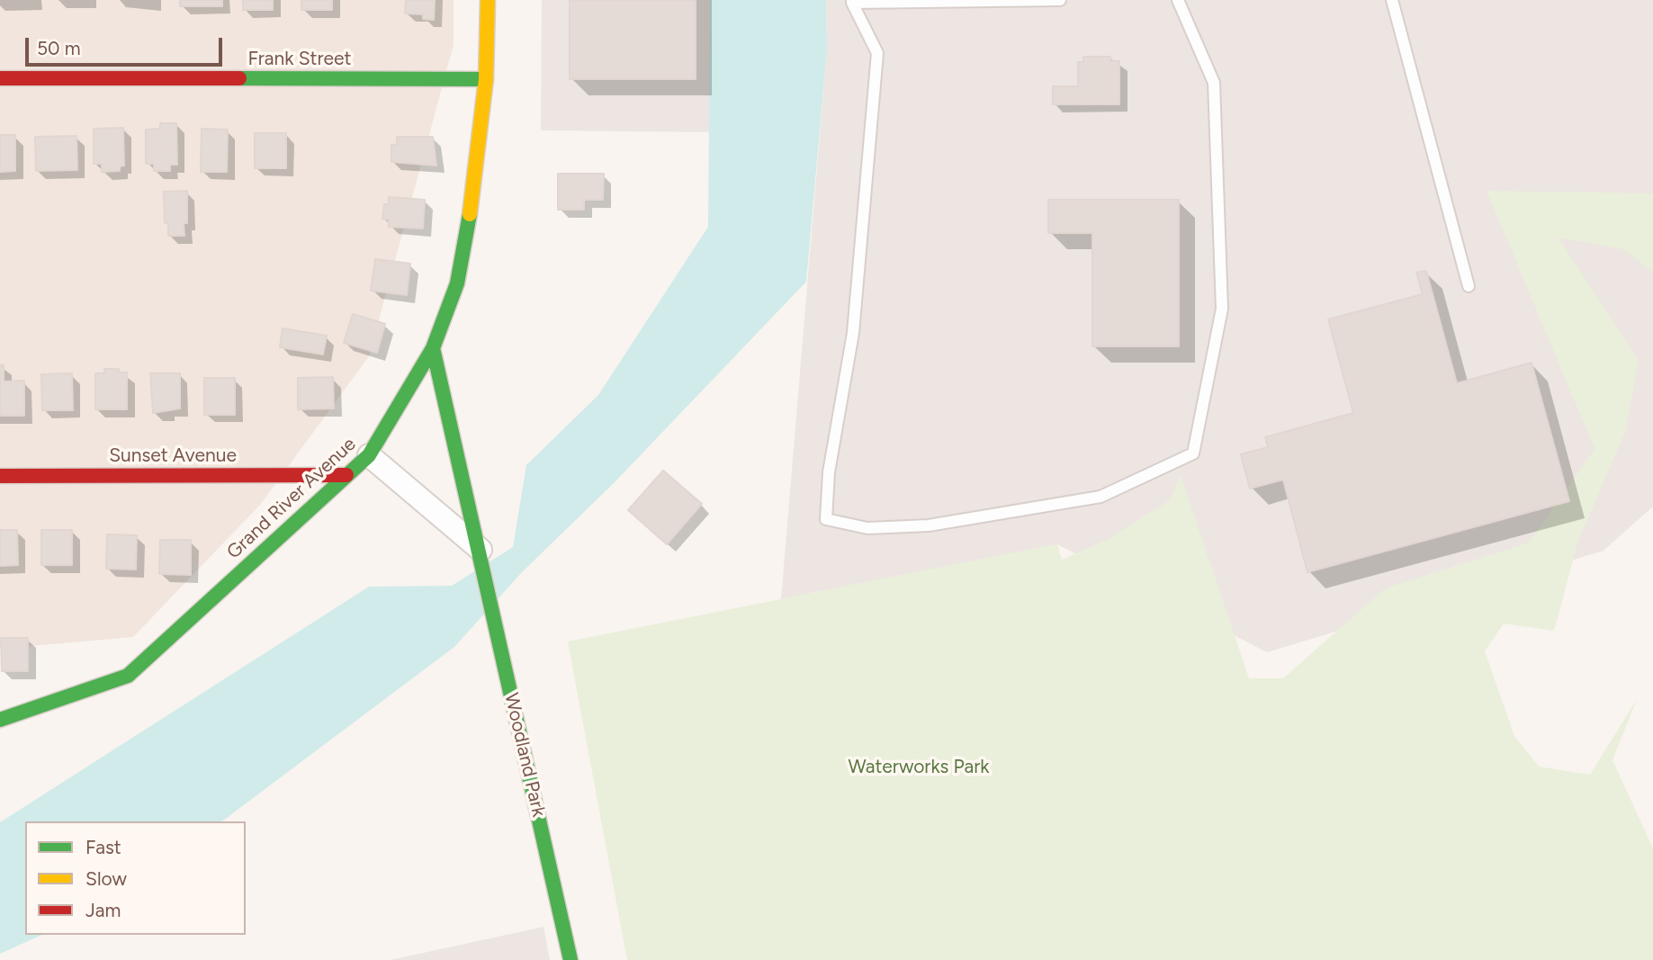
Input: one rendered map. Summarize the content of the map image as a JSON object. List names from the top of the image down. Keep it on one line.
{"streets":{"street":["Frank Street","Sunset Avenue","Grand River Avenue","Woodland Park"]},"crossings":[["Frank Street","Grand River Avenue"],["Sunset Avenue","Grand River Avenue"],["Grand River Avenue","Woodland Park"]],"parks":["Waterworks Park"],"legend":["Fast","Slow","Jam"],"scale_bar":"50 m"}
